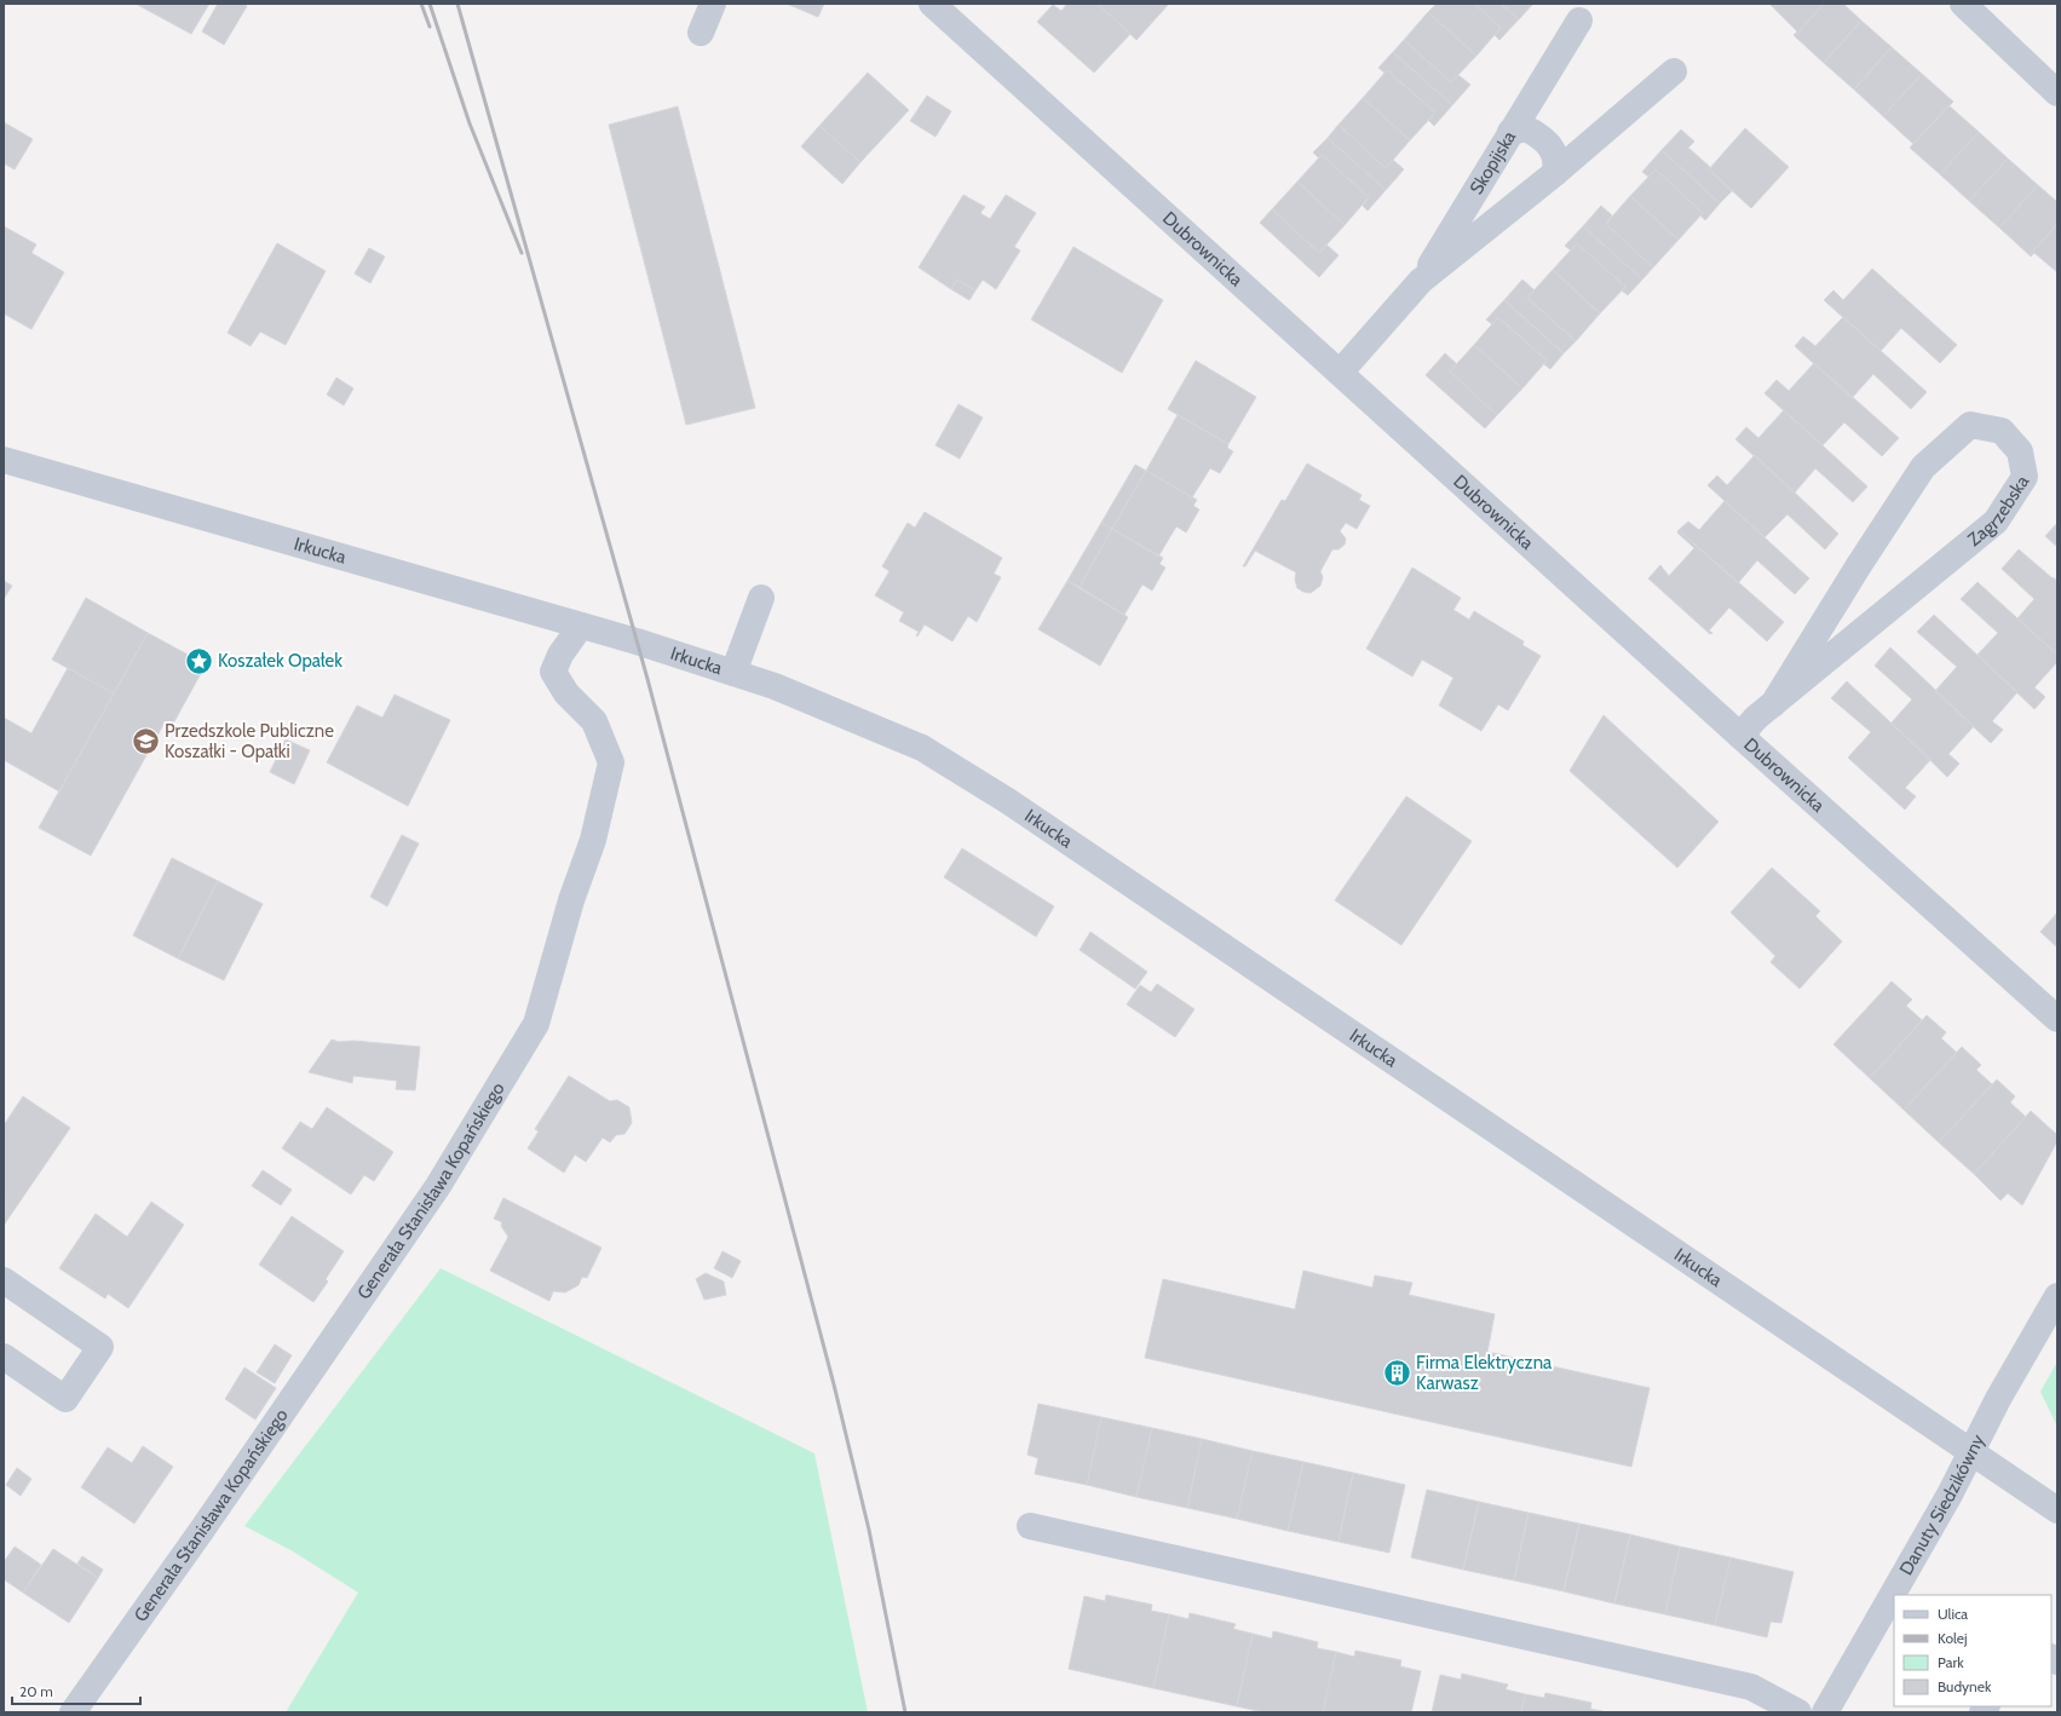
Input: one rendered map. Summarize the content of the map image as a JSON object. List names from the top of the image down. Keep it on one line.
{"streets":{"street":["Skopijska","Dubrownicka","Zagrzebska","Irkucka","Generała Stanisława Kopańskiego","Danuty Siedzikówny"]},"crossings":[["Skopijska","Dubrownicka"],["Dubrownicka","Zagrzebska"],["Irkucka","Generała Stanisława Kopańskiego"],["Irkucka","Danuty Siedzikówny"]],"places":{"place":["Koszałek Opałek"],"school or university":["Przedszkole Publiczne Koszałki - Opałki"],"building":["Firma Elektryczna Karwasz"]},"legend":["Ulica","Kolej","Park","Budynek"],"scale_bar":"20 m"}
